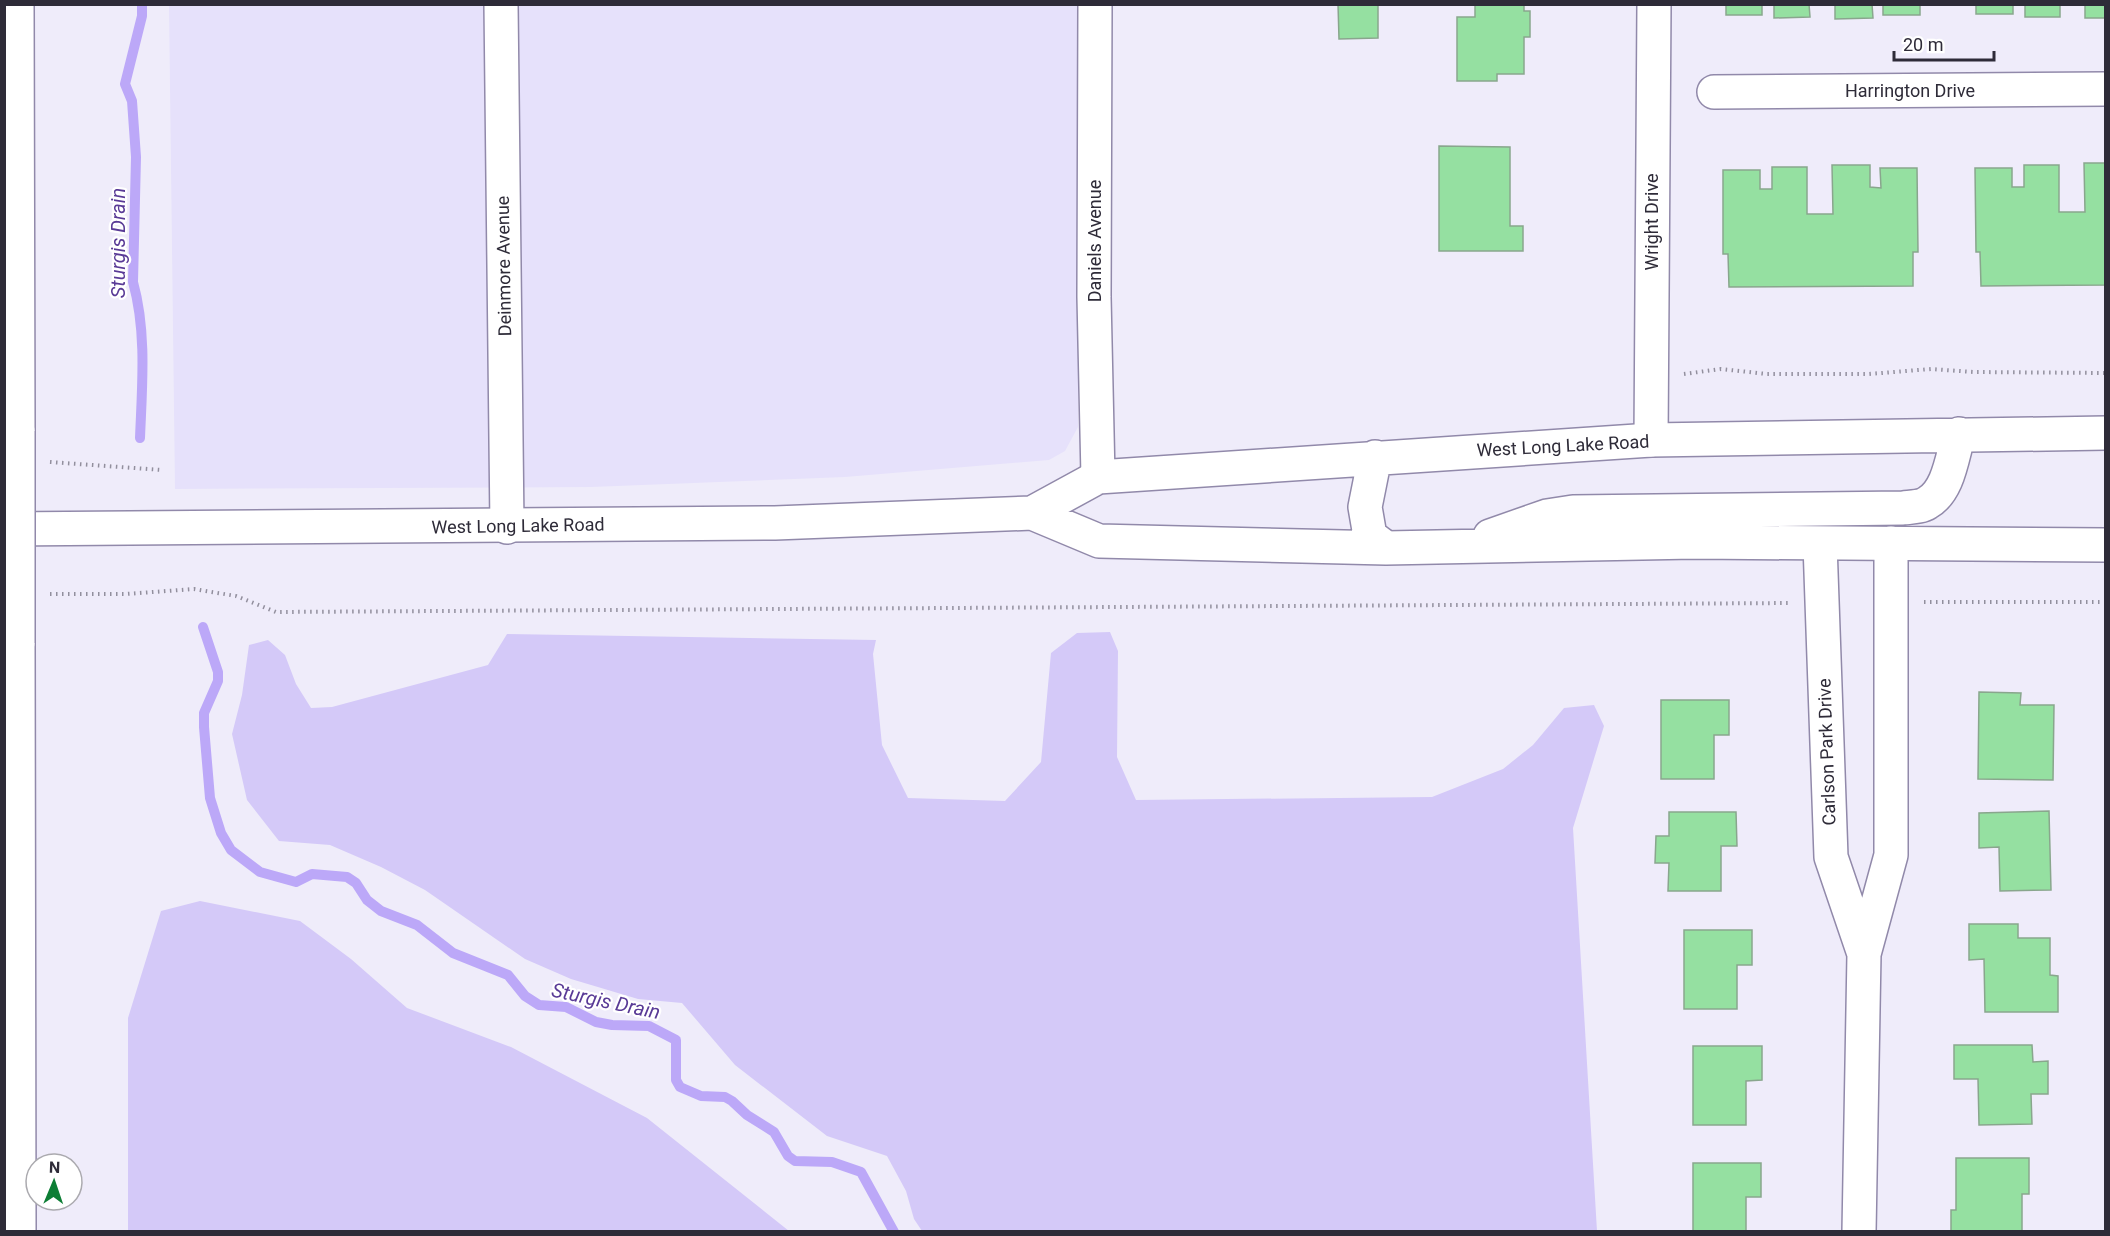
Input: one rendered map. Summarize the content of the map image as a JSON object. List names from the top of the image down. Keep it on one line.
{"streets":{"main road":["Harrington Drive","Wright Drive","Daniels Avenue","Deinmore Avenue","West Long Lake Road","Carlson Park Drive"]},"crossings":[["Wright Drive","West Long Lake Road"],["Daniels Avenue","West Long Lake Road"],["Deinmore Avenue","West Long Lake Road"],["West Long Lake Road","Carlson Park Drive"]],"water":["Sturgis Drain"],"scale_bar":"20 m","north":"top"}
